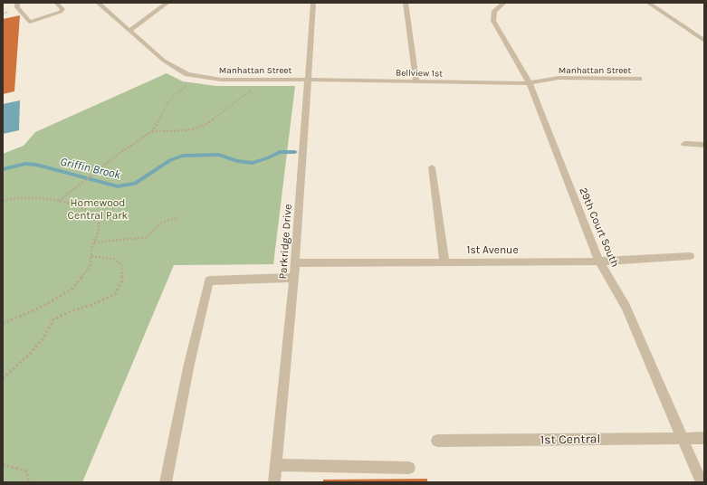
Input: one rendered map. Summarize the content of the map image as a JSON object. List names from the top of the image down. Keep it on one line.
{"streets":{"street":["Manhattan Street","Bellview 1st","29th Court South","Parkridge Drive","1st Avenue","1st Central"]},"crossings":[["Manhattan Street","Bellview 1st"],["Manhattan Street","29th Court South"],["Manhattan Street","Parkridge Drive"],["Bellview 1st","29th Court South"],["Bellview 1st","Parkridge Drive"],["29th Court South","1st Avenue"],["29th Court South","1st Central"],["Parkridge Drive","1st Avenue"]],"water":["Griffin Brook"],"parks":["Homewood Central Park"]}
